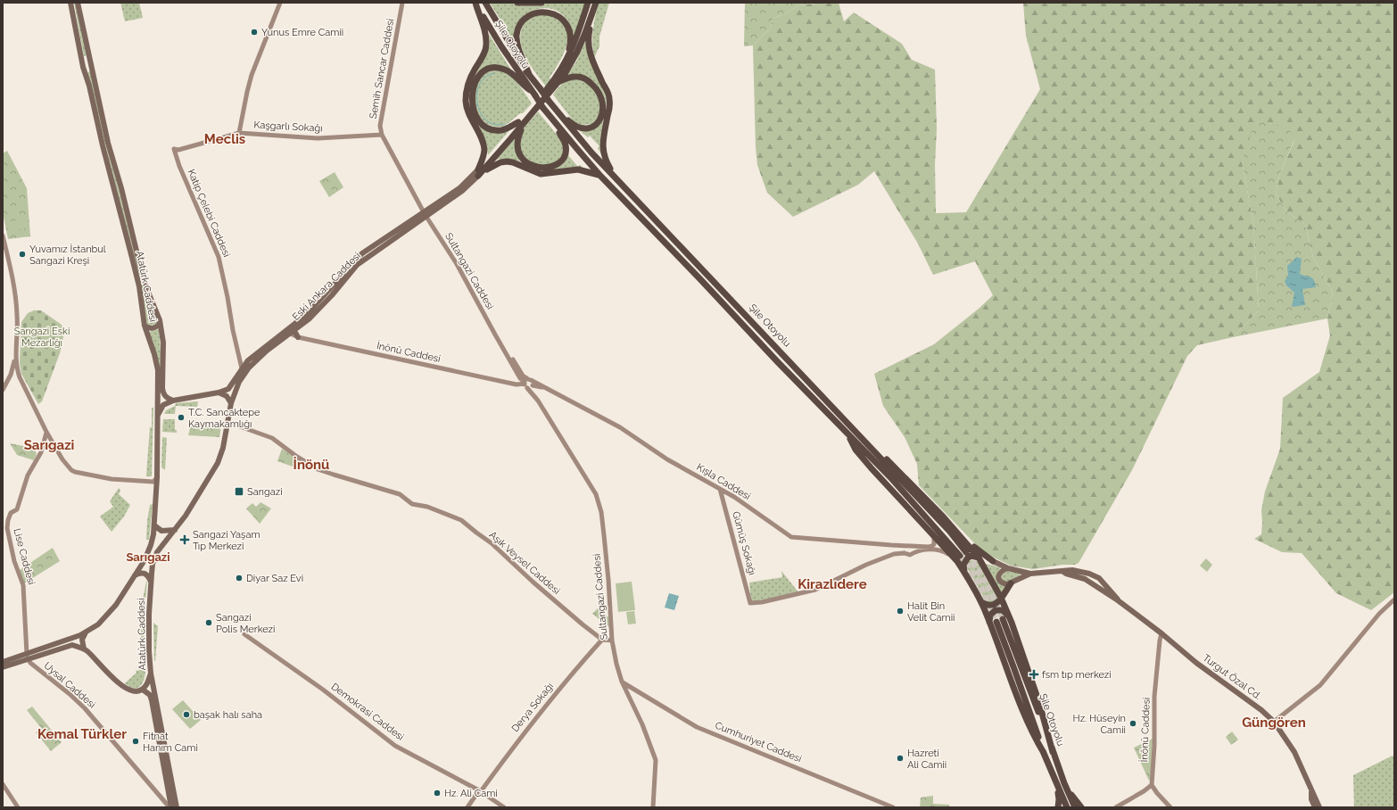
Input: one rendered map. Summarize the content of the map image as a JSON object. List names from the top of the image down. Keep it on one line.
{"streets":{"highway":["Şile Otoyolu"],"main road":["Atatürk Caddesi","Eski Ankara Caddesi","Turgut Özal Cd."],"street":["Semih Sancar Caddesi","Kaşgarlı Sokağı","Katip Çelebi Caddesi","Sultangazi Caddesi","İnönü Caddesi","Kışla Caddesi","Gümüş Sokağı","Lise Caddesi","Aşık Veysel Caddesi","Uysal Caddesi","Derya Sokağı","Demokrasi Caddesi","Cumhuriyet Caddesi"]},"crossings":[["Semih Sancar Caddesi","Kaşgarlı Sokağı"],["Semih Sancar Caddesi","Sultangazi Caddesi"],["Semih Sancar Caddesi","Eski Ankara Caddesi"],["Kaşgarlı Sokağı","Katip Çelebi Caddesi"],["Katip Çelebi Caddesi","Eski Ankara Caddesi"],["Sultangazi Caddesi","Eski Ankara Caddesi"],["Sultangazi Caddesi","İnönü Caddesi"],["Sultangazi Caddesi","Kışla Caddesi"],["Sultangazi Caddesi","Cumhuriyet Caddesi"],["Atatürk Caddesi","Eski Ankara Caddesi"],["Atatürk Caddesi","Lise Caddesi"],["Atatürk Caddesi","Uysal Caddesi"],["Eski Ankara Caddesi","Aşık Veysel Caddesi"],["İnönü Caddesi","Kışla Caddesi"],["İnönü Caddesi","Turgut Özal Cd."],["Kışla Caddesi","Gümüş Sokağı"],["Lise Caddesi","Uysal Caddesi"],["Aşık Veysel Caddesi","Derya Sokağı"],["Derya Sokağı","Demokrasi Caddesi"]],"districts":["Meclis","Sarıgazi","İnönü","Sarıgazi","Kirazlıdere","Güngören","Kemal Türkler"],"parks":["Sarıgazi Eski Mezarlığı"],"places":{"other":["Yunus Emre Camii","Yuvamız İstanbul Sarıgazi Kreşi","T.C. Sancaktepe Kaymakamlığı","Diyar Saz Evi","Halit Bin Velit Camii","Sarıgazi Polis Merkezi","başak halı saha","Hz. Hüseyin Camii","Fitnat Hanım Cami","Hazreti Ali Camii","Hz. Ali Cami"],"transit":["Sarıgazi"],"health":["Sarıgazi Yaşam Tıp Merkezi","fsm tıp merkezi"]}}
